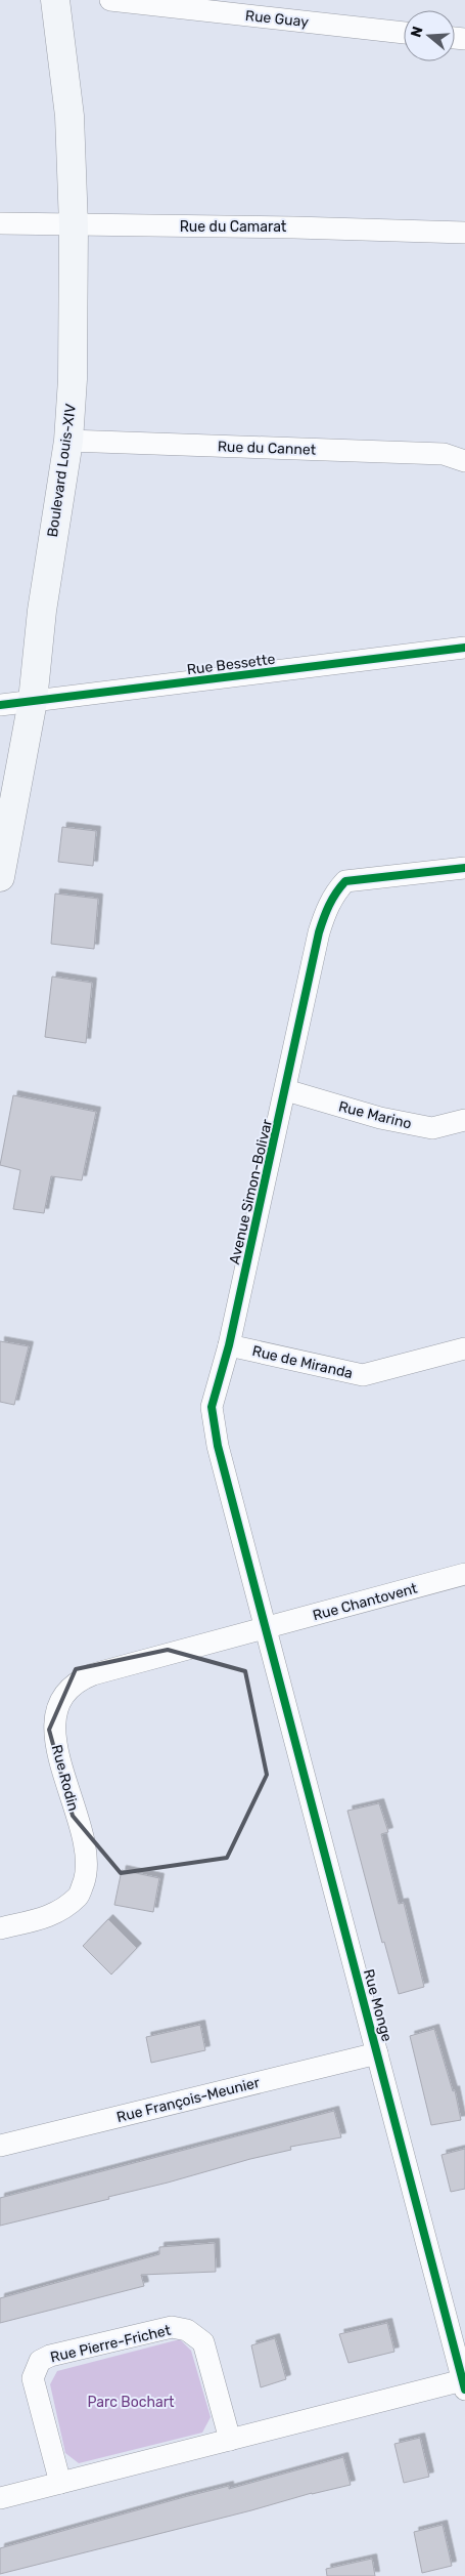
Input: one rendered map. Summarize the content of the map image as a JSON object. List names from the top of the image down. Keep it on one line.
{"streets":{"main road":["Boulevard Louis-XIV"],"street":["Rue Guay","Rue du Camarat","Rue du Cannet","Rue Bessette","Rue Marino","Avenue Simon-Bolivar","Rue de Miranda","Rue Chantovent","Rue Rodin","Rue Monge","Rue François-Meunier","Rue Pierre-Frichet"]},"crossings":[["Rue du Camarat","Boulevard Louis-XIV"],["Rue du Cannet","Boulevard Louis-XIV"],["Boulevard Louis-XIV","Rue Bessette"],["Rue Marino","Avenue Simon-Bolivar"],["Avenue Simon-Bolivar","Rue de Miranda"],["Avenue Simon-Bolivar","Rue Chantovent"],["Avenue Simon-Bolivar","Rue Rodin"],["Avenue Simon-Bolivar","Rue Monge"],["Rue Chantovent","Rue Rodin"],["Rue Chantovent","Rue Monge"],["Rue Rodin","Rue Monge"],["Rue Monge","Rue François-Meunier"]],"parks":["Parc Bochart"],"north":"left"}
